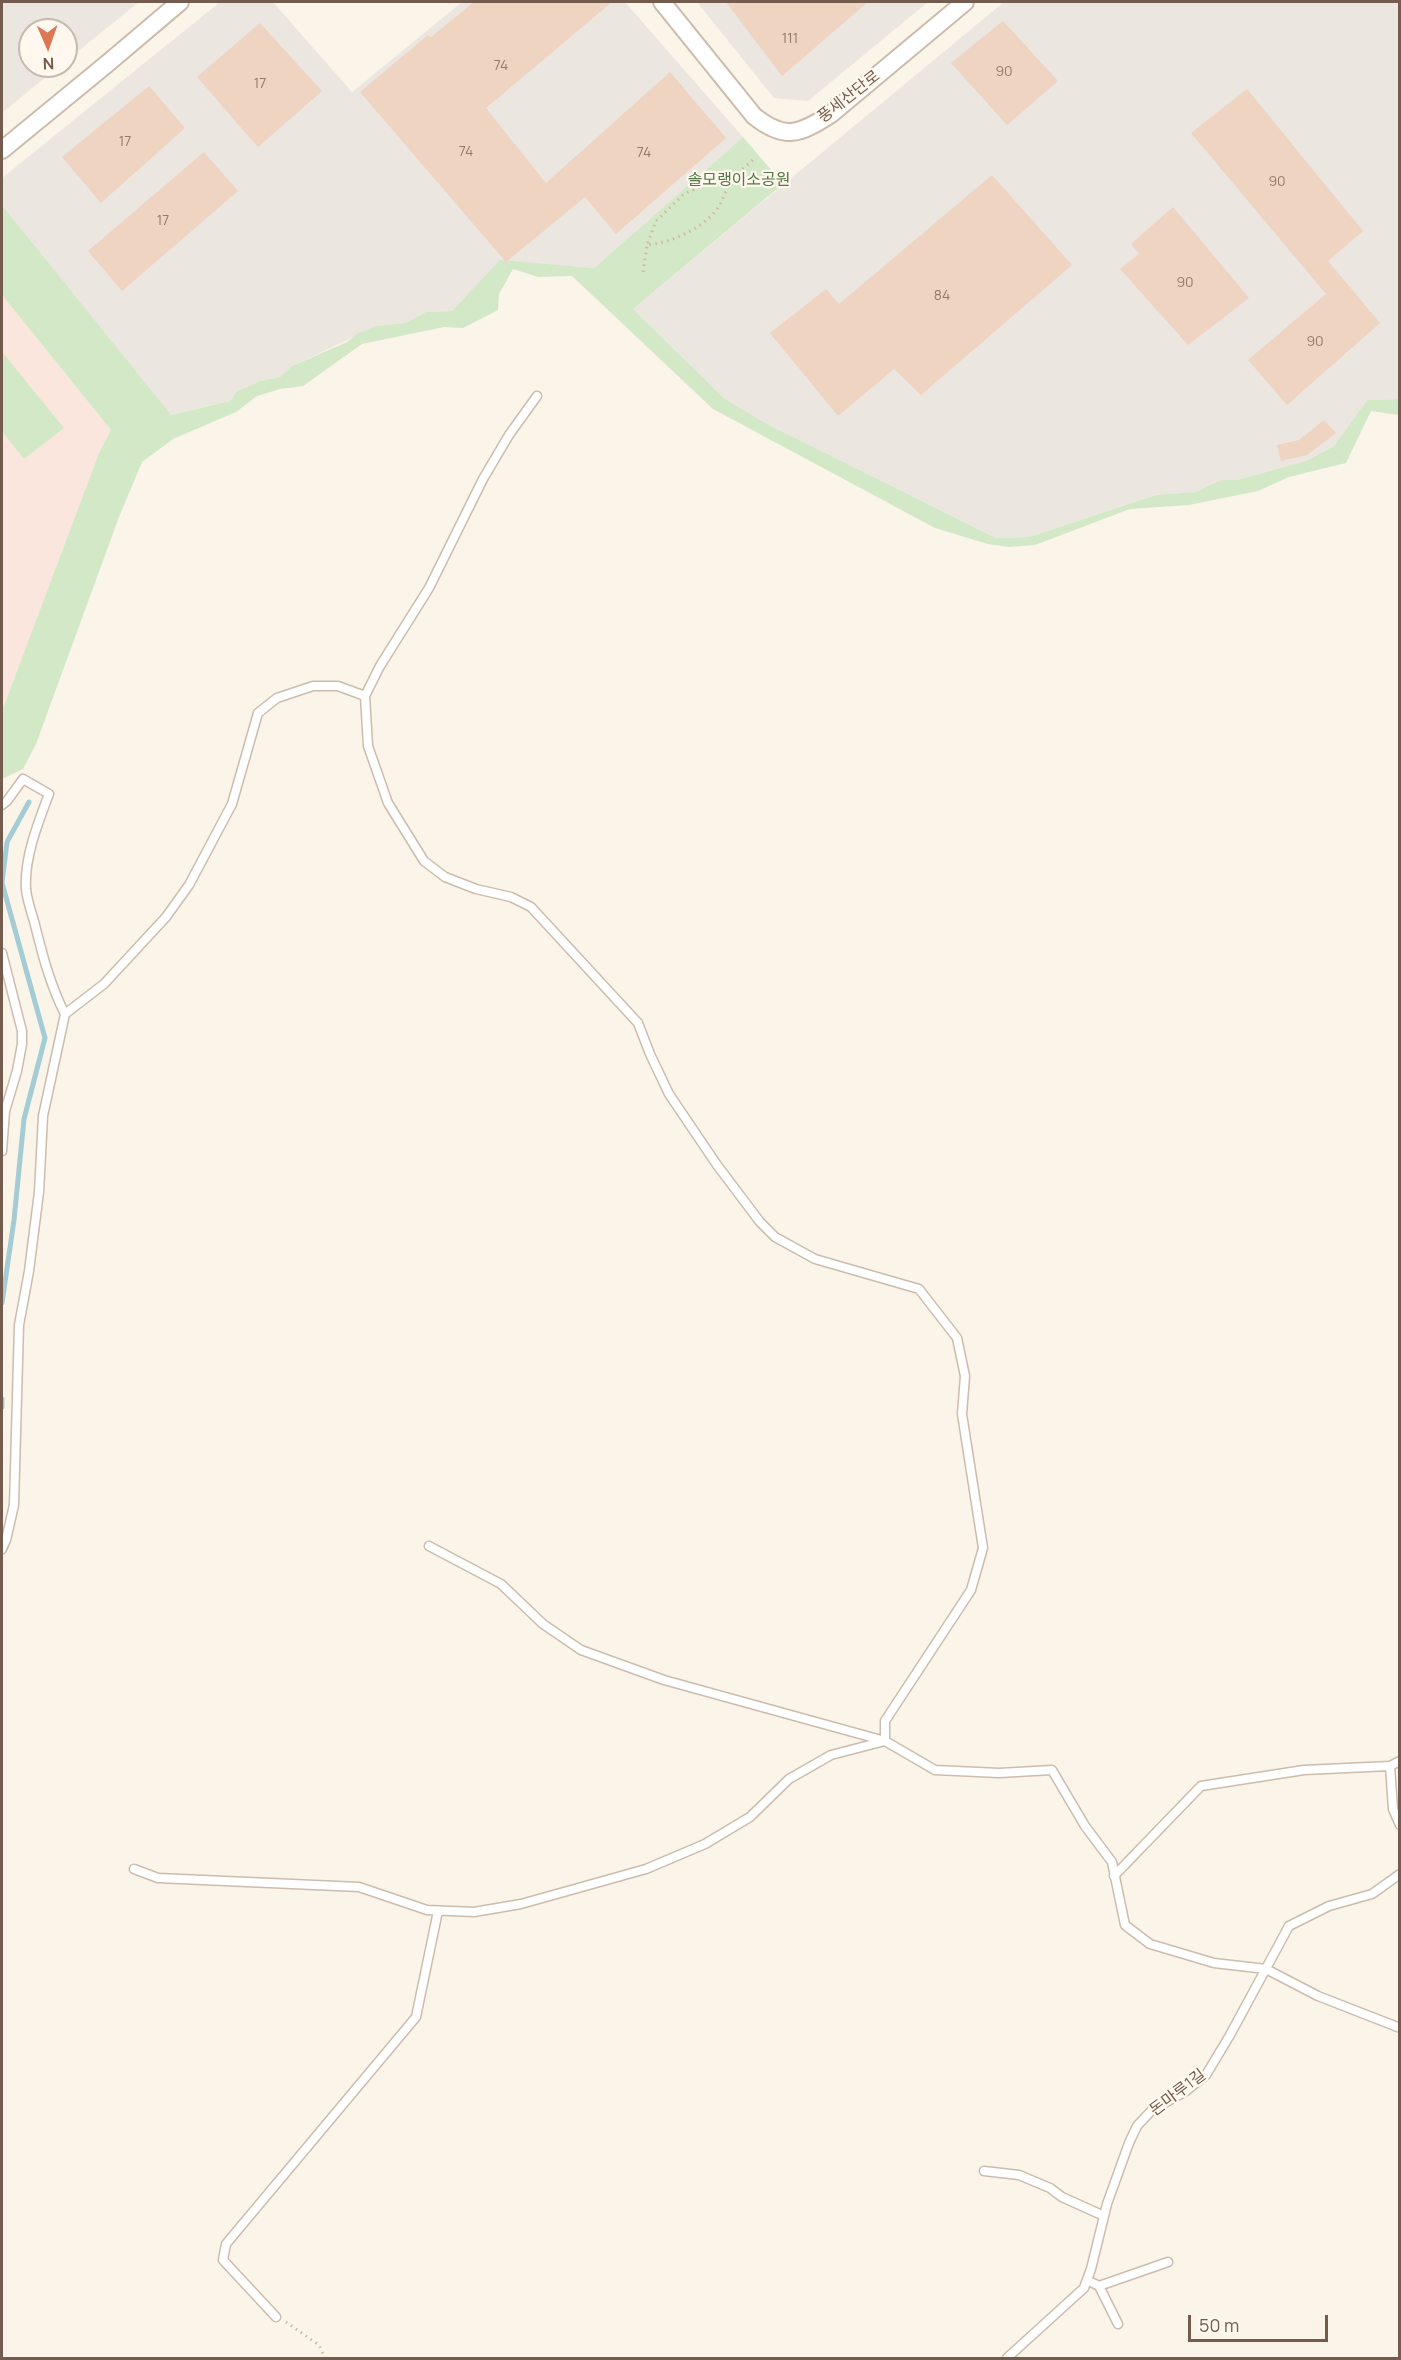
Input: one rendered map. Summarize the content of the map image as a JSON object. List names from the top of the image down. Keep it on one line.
{"streets":{"street":["풍세산단로"],"lane":["돈마루1길"]},"parks":["솔모랭이소공원"],"house_numbers":["111","74","90","17","17","74","74","90","17","90","84","90"],"scale_bar":"50 m","north":"bottom"}
